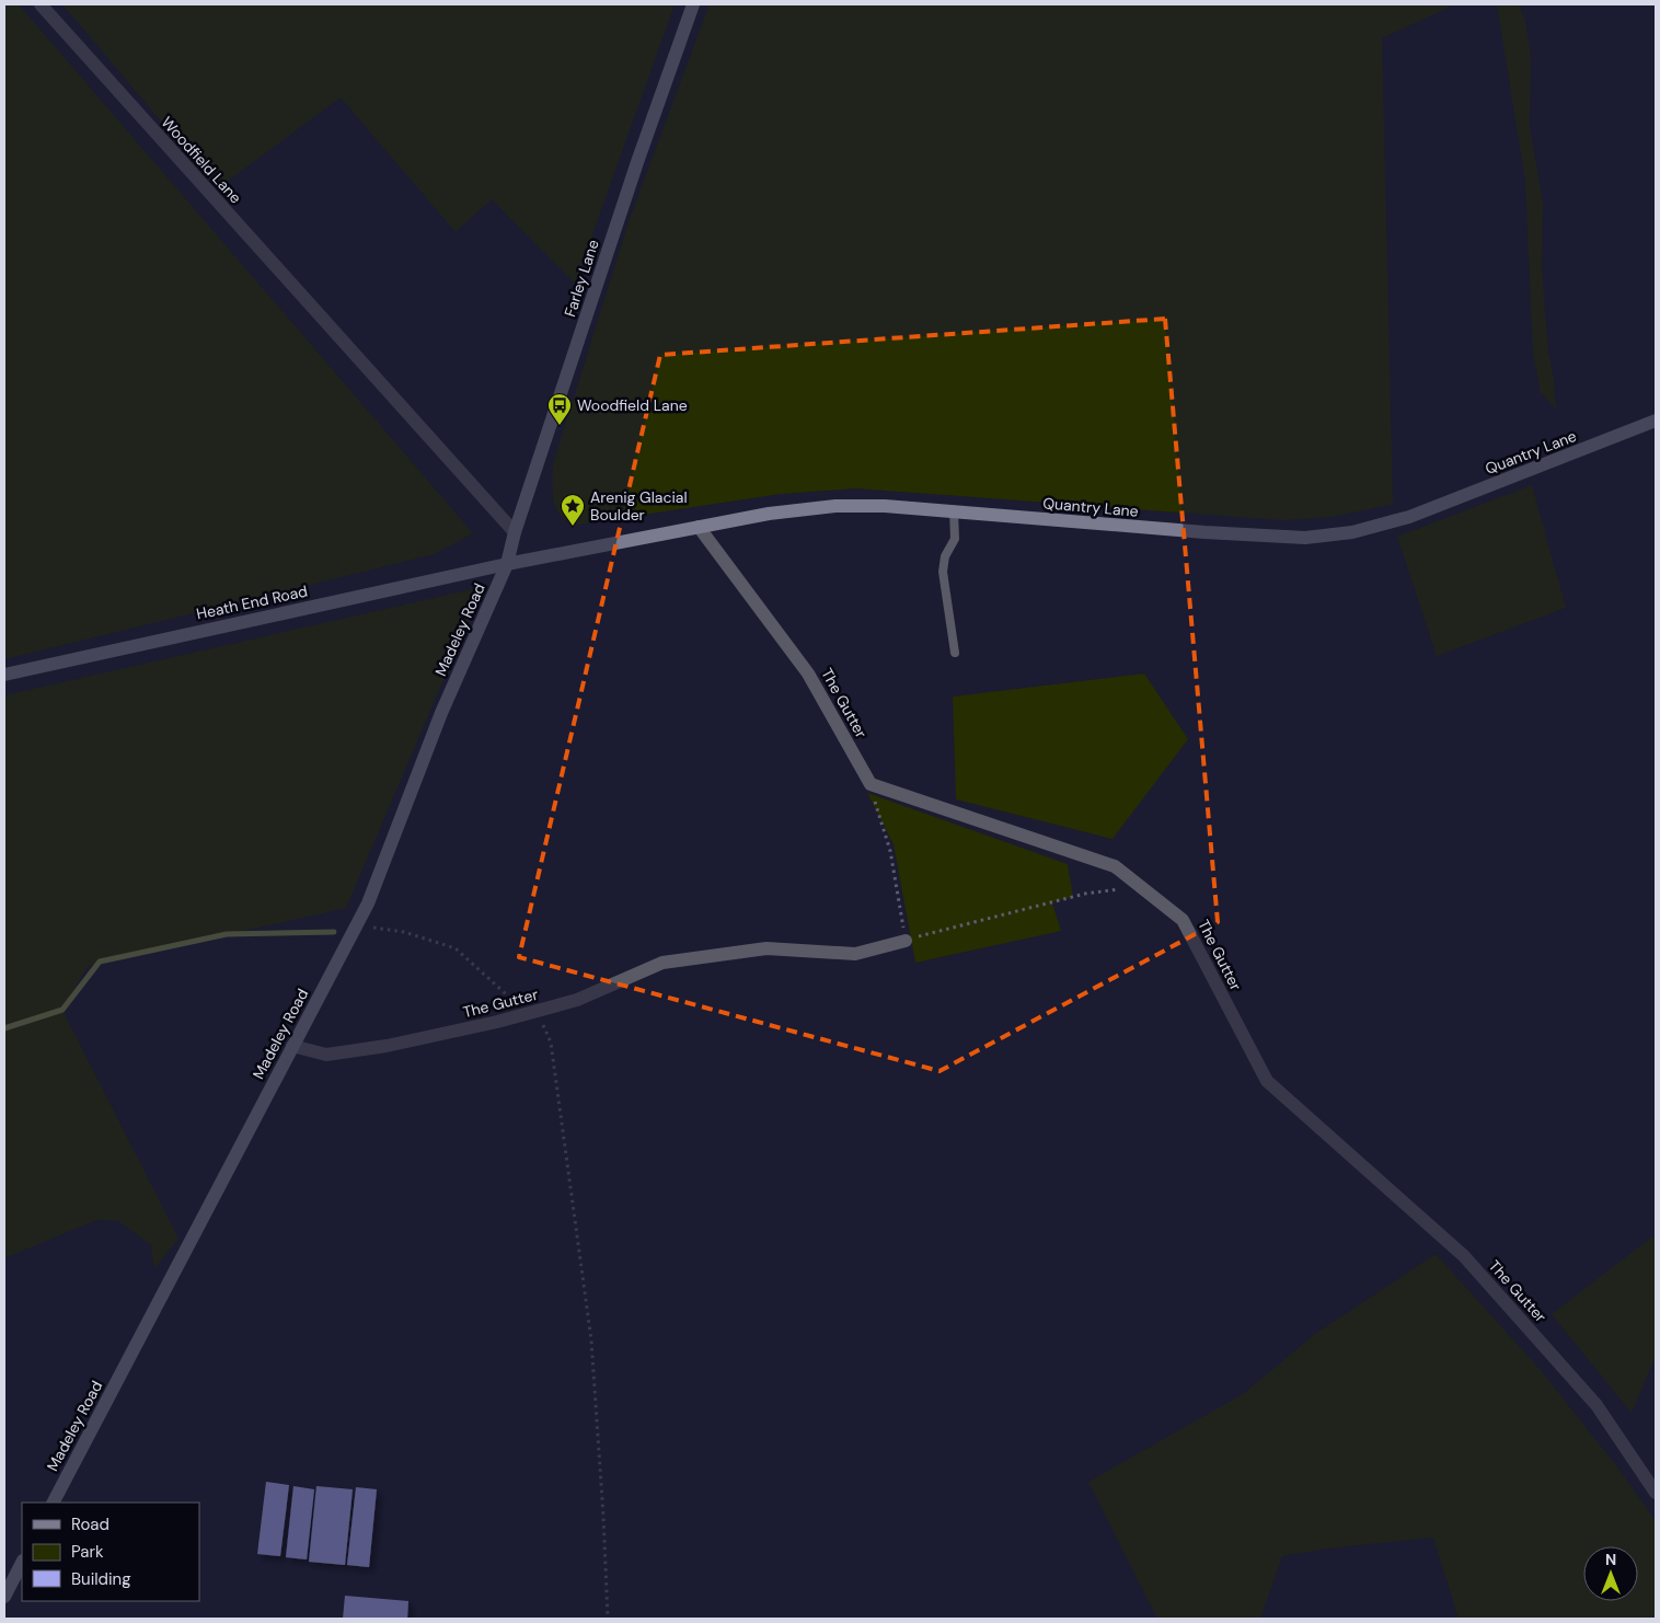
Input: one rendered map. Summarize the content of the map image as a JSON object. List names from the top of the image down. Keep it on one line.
{"streets":{"street":["Woodfield Lane","Farley Lane","Quantry Lane","Heath End Road","Madeley Road","The Gutter"]},"crossings":[["Woodfield Lane","Farley Lane"],["Farley Lane","Quantry Lane"],["Farley Lane","Heath End Road"],["Farley Lane","Madeley Road"],["Quantry Lane","Heath End Road"],["Quantry Lane","Madeley Road"],["Quantry Lane","The Gutter"],["Heath End Road","Madeley Road"],["Madeley Road","The Gutter"]],"places":{"bus stop":["Woodfield Lane"],"place":["Arenig Glacial Boulder"]},"legend":["Road","Park","Building"],"north":"top"}
